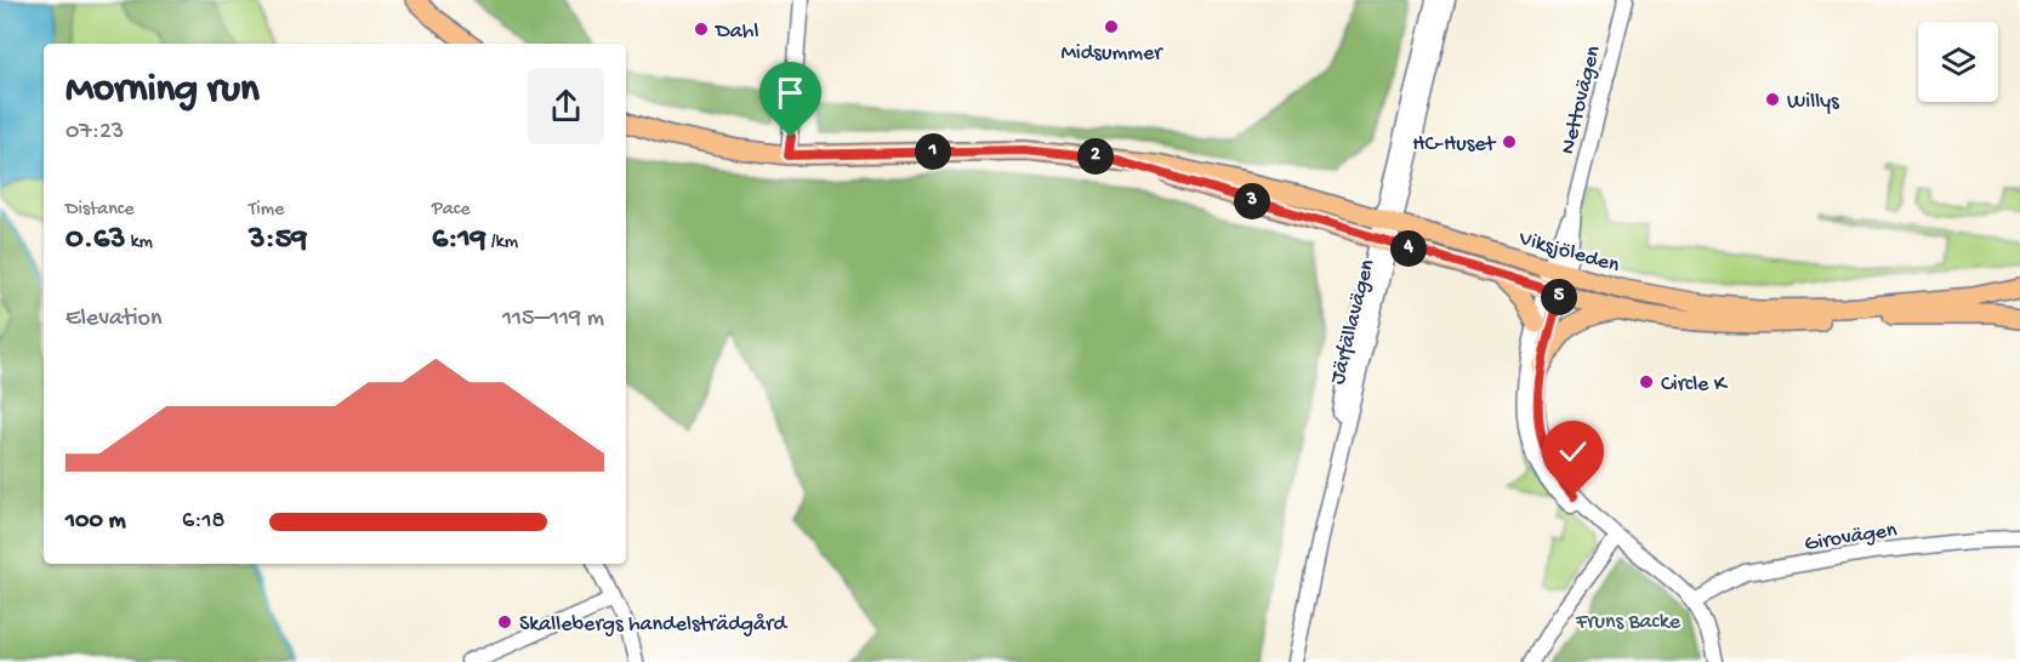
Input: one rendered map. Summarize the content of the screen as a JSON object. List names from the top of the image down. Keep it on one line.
{"streets":{"main road":["Viksjöleden"],"street":["Nettovägen","Järfällavägen","Girovägen"]},"crossings":[["Nettovägen","Viksjöleden"],["Viksjöleden","Järfällavägen"]],"parks":["Fruns Backe"],"places":["Midsummer","Dahl","Willys","HC-Huset","Circle K","Skallebergs handelsträdgård"],"page":{"heading":["Morning run","07:23"],"pins":["1","2","3","4","5"],"stats":[["Distance","0.63 km"],["Time","3:59"],["Pace","6:19 /km"]],"chart":["Elevation","115–119 m"],"list":[{"name":"100 m","note":"6:18"}]}}
